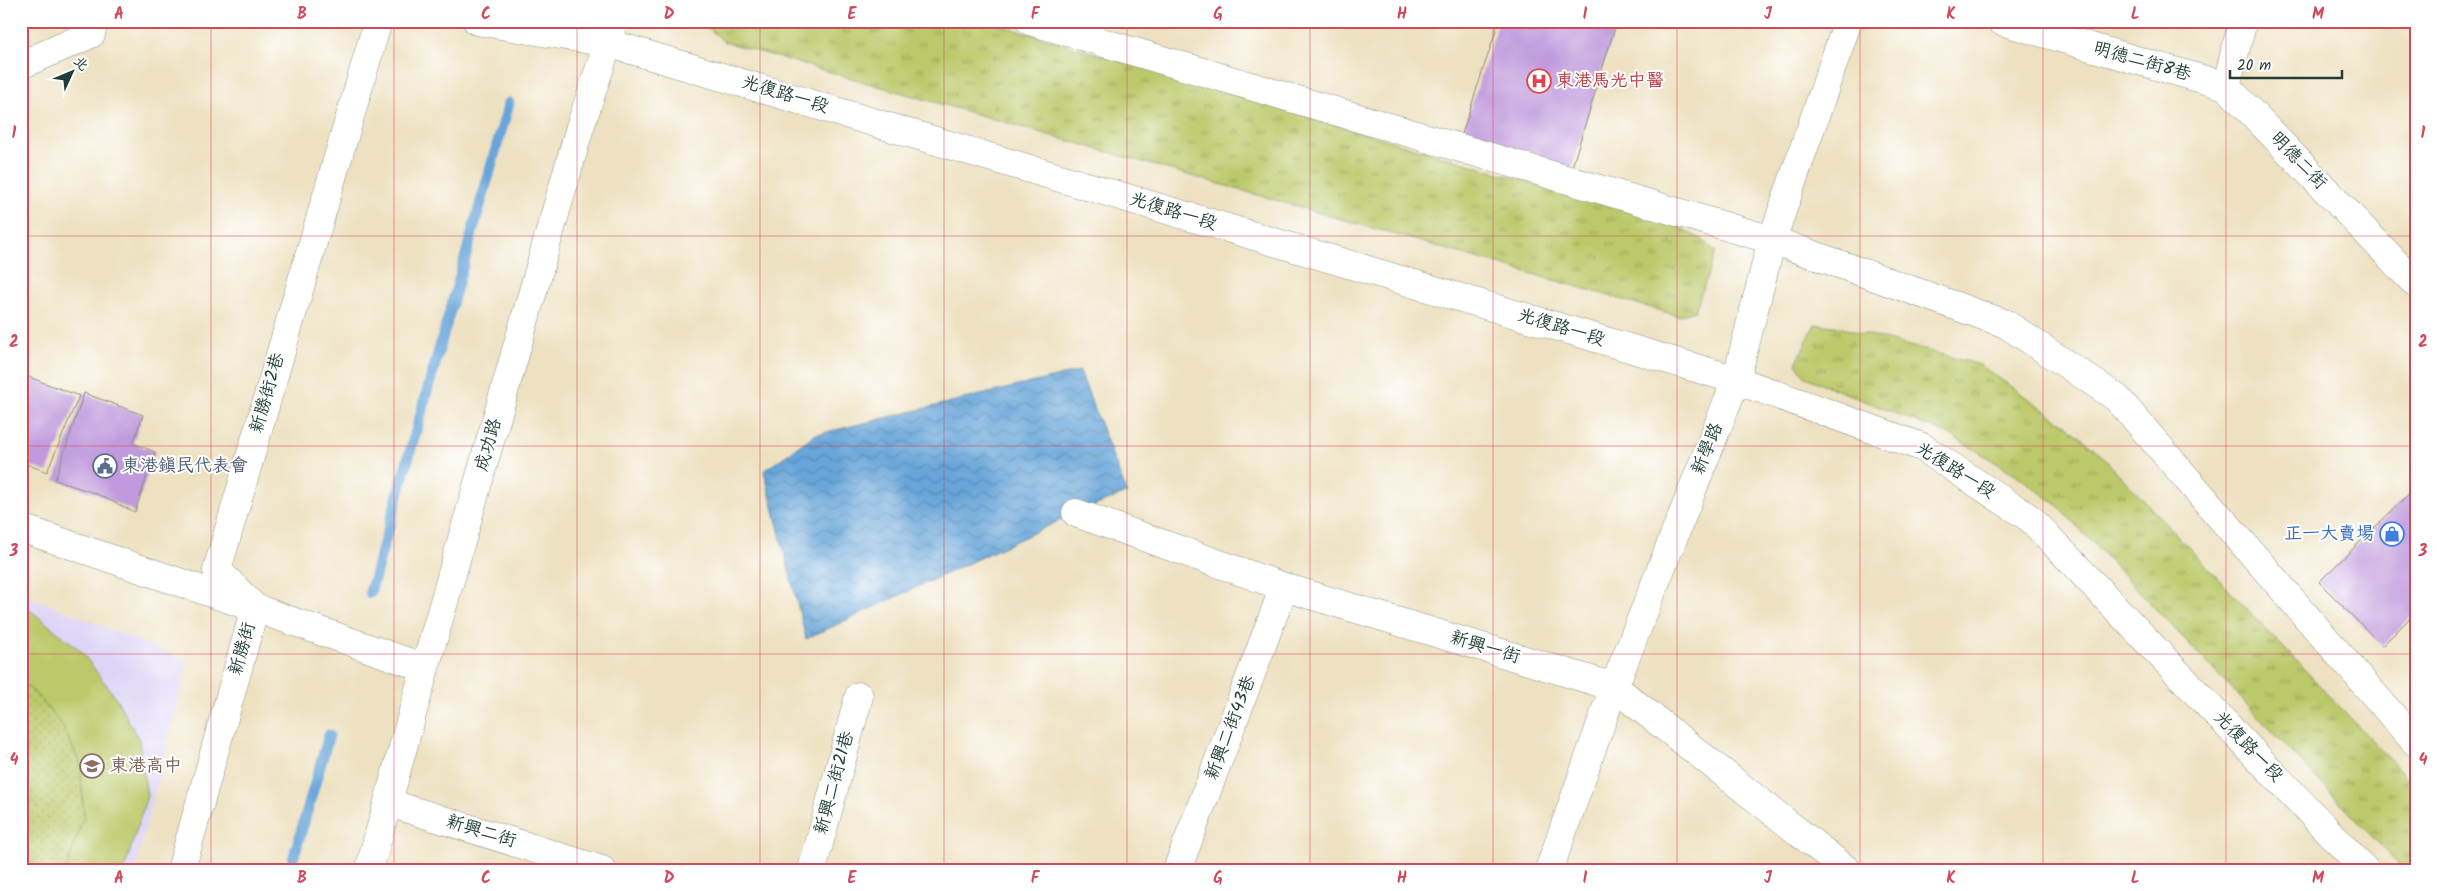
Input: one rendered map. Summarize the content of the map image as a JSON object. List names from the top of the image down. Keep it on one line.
{"streets":{"street":["明德二街8巷","光復路一段","明德二街","新勝街2巷","成功路","新學路","新興一街","新勝街","新興二街43巷","新興二街21巷","新興二街"]},"crossings":[["明德二街8巷","明德二街"],["光復路一段","成功路"],["光復路一段","新學路"],["新勝街2巷","成功路"],["新勝街2巷","新勝街"],["成功路","新興二街"],["新學路","新興一街"],["新興一街","新興二街43巷"]],"places":{"hospital":["東港馬光中醫"],"public building":["東港鎮民代表會"],"shop":["正一大賣場"],"school or university":["東港高中"]},"scale_bar":"20 m","north":"top right","grid":{"columns":["A","B","C","D","E","F","G","H","I","J","K","L","M"],"rows":["1","2","3","4"]}}
